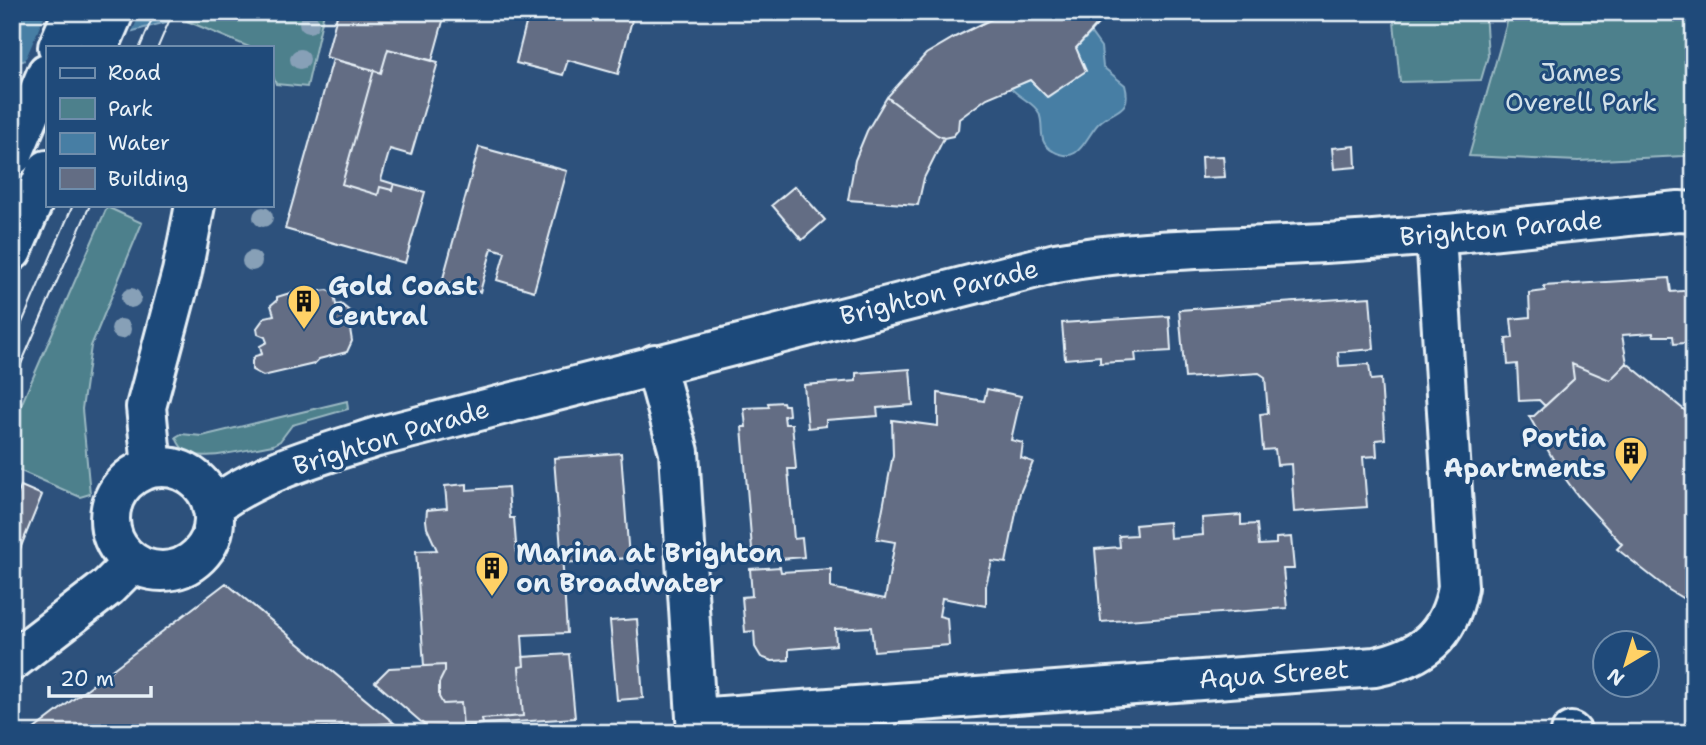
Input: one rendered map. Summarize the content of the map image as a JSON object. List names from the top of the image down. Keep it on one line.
{"streets":{"main road":["Brighton Parade","Aqua Street"]},"crossings":[["Brighton Parade","Aqua Street"]],"parks":["James Overell Park"],"places":{"building":["Gold Coast Central","Portia Apartments","Marina at Brighton on Broadwater"]},"legend":["Road","Park","Water","Building"],"scale_bar":"20 m","north":"bottom left"}
